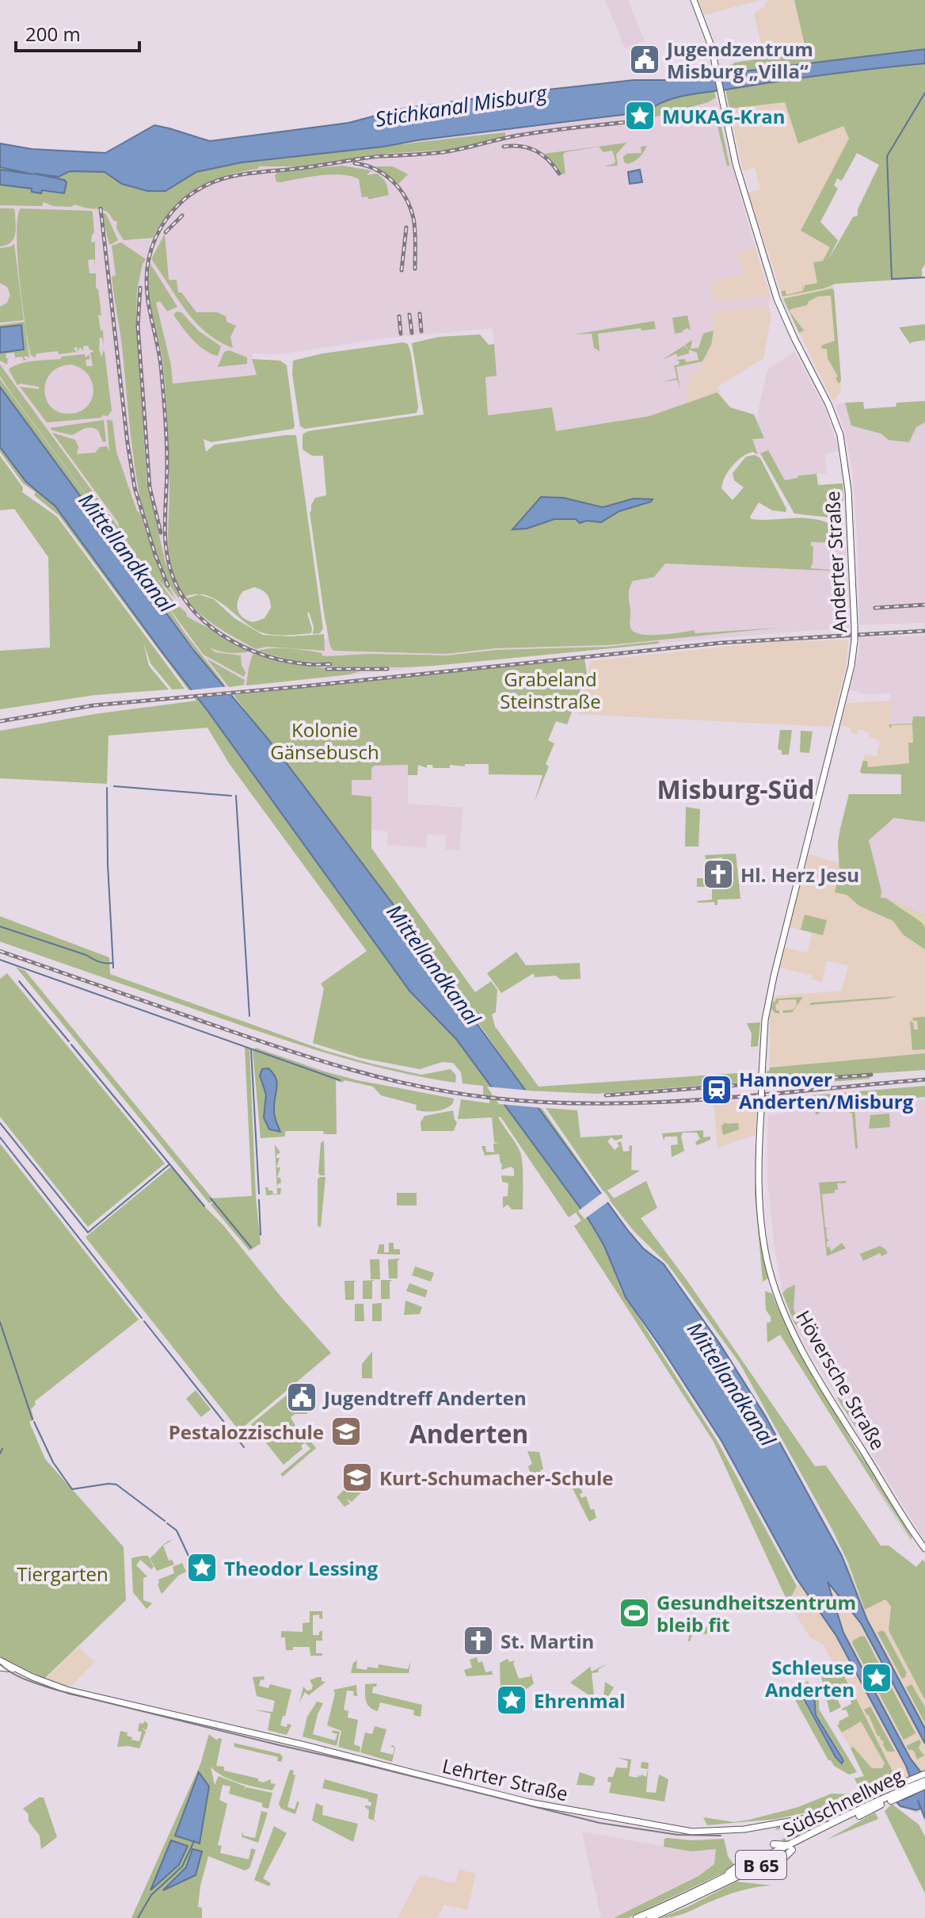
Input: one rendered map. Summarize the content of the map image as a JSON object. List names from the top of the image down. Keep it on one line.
{"streets":{"highway":["Südschnellweg","B 65"],"main road":["Anderter Straße","Höversche Straße","Lehrter Straße"]},"crossings":[["Anderter Straße","Höversche Straße"],["Lehrter Straße","Südschnellweg"]],"districts":["Misburg-Süd","Anderten"],"water":["Stichkanal Misburg","Mittellandkanal"],"parks":["Grabeland Steinstraße","Kolonie Gänsebusch","Tiergarten"],"places":{"public building":["Jugendzentrum Misburg „Villa“","Jugendtreff Anderten"],"place":["MUKAG-Kran","Theodor Lessing","Schleuse Anderten","Ehrenmal"],"church":["Hl. Herz Jesu","St. Martin"],"station":["Hannover Anderten/Misburg"],"school or university":["Pestalozzischule","Kurt-Schumacher-Schule"],"sports":["Gesundheitszentrum bleib fit"]},"scale_bar":"200 m"}
